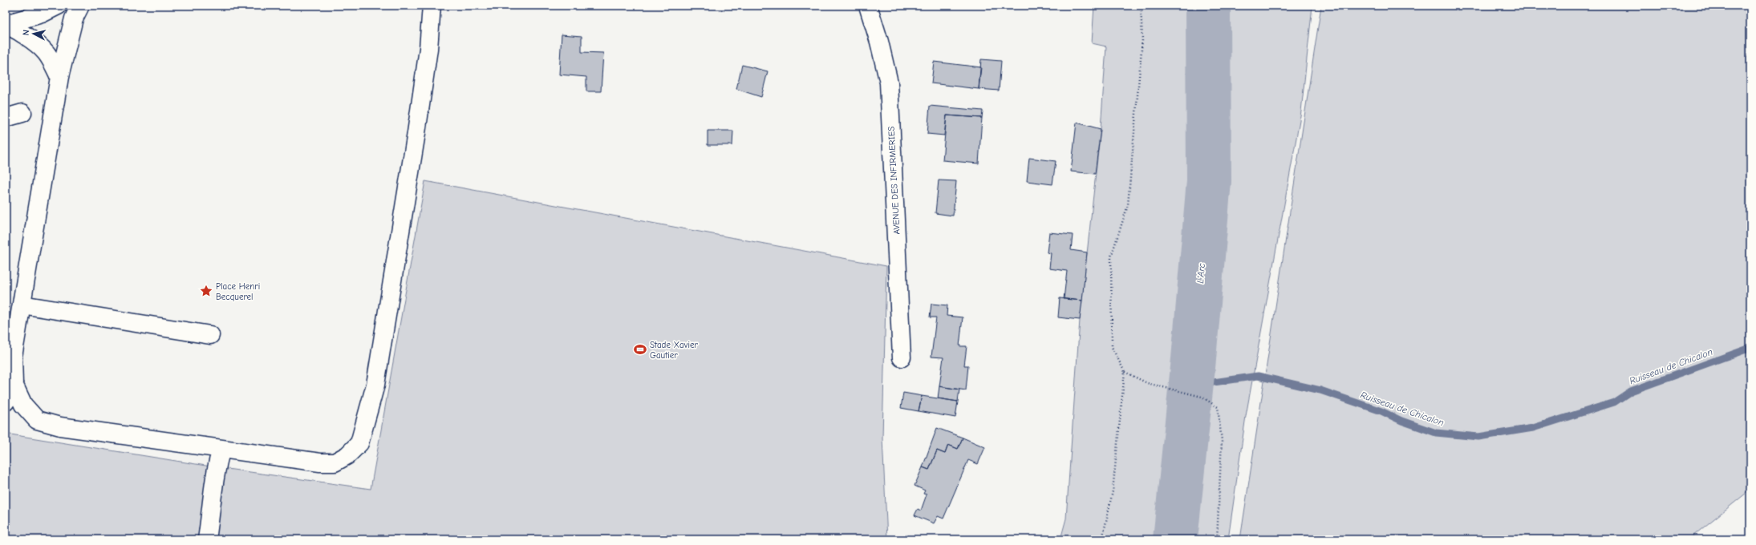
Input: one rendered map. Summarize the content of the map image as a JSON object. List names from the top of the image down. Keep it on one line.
{"streets":{"street":["AVENUE DES INFIRMERIES"]},"water":["L'Arc","Ruisseau de Chicalon"],"places":{"place":["Place Henri Becquerel"],"sports":["Stade Xavier Gautier"]},"north":"left"}
